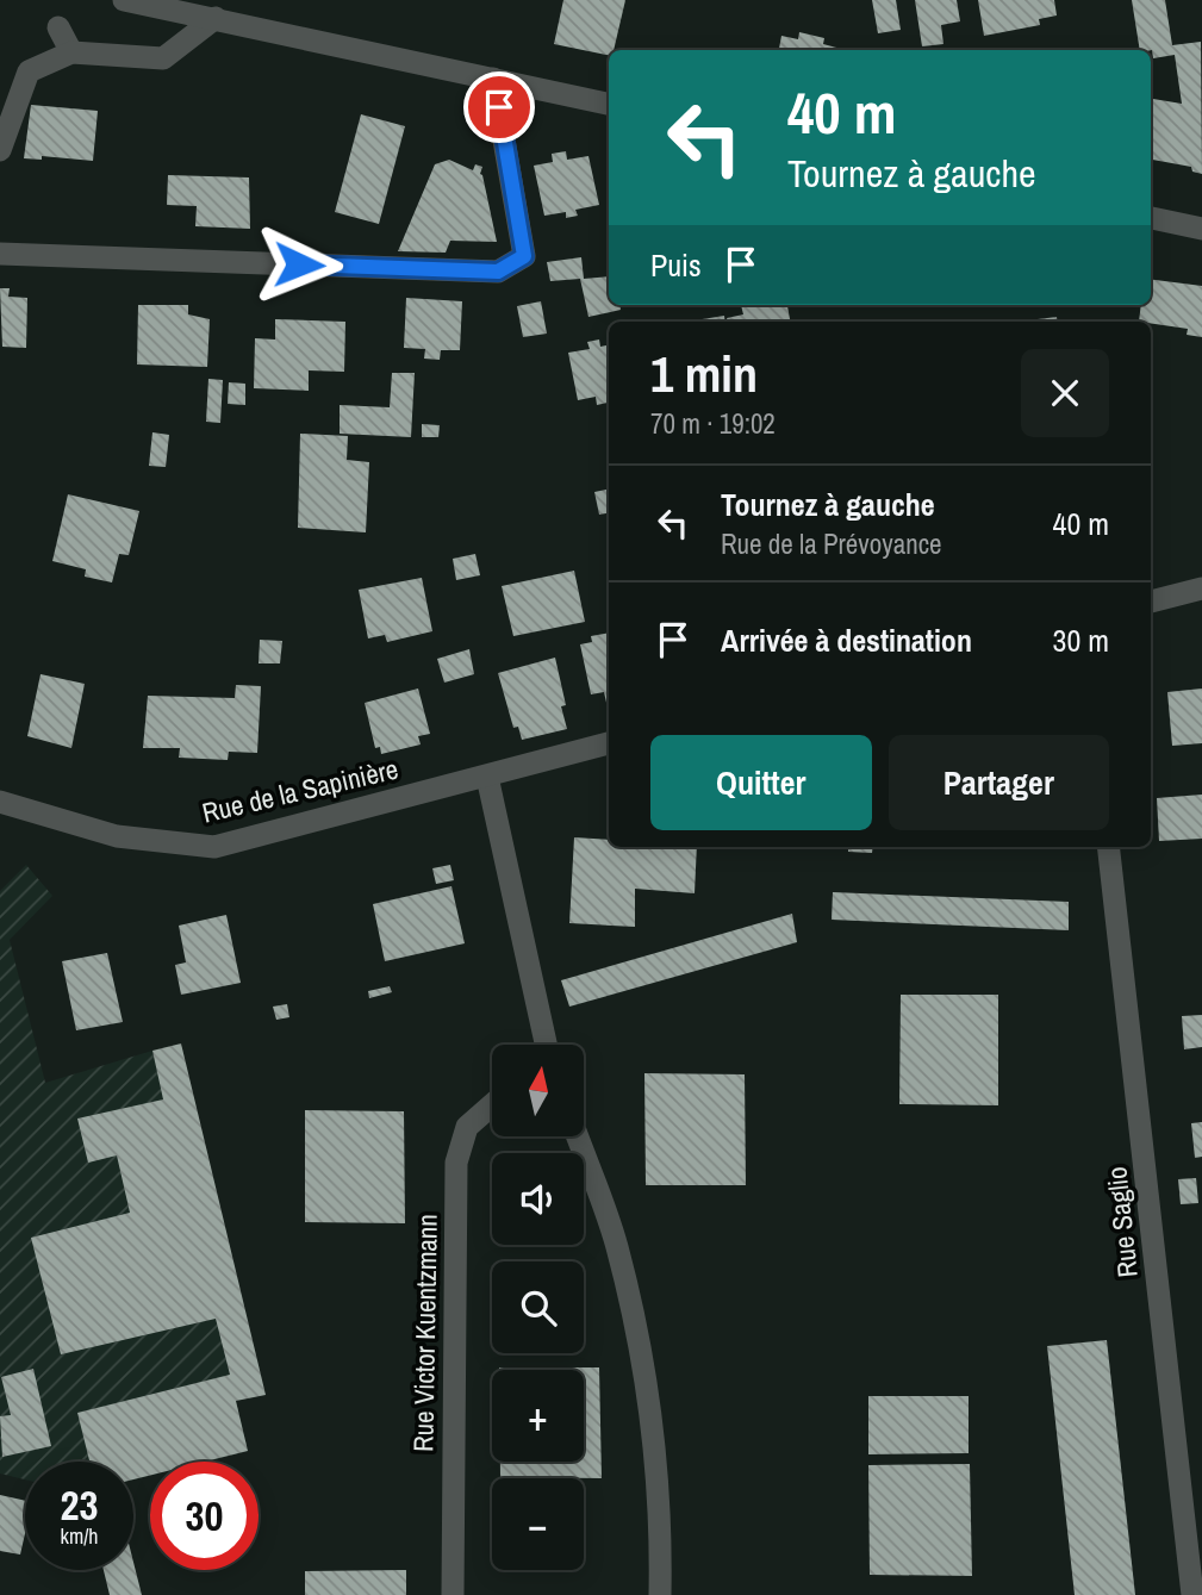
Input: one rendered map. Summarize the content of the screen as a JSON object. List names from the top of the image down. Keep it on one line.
{"streets":{"street":["Rue de la Sapinière","Rue Saglio","Rue Victor Kuentzmann"]},"north":"top","page":{"turn":["40 m","Tournez à gauche"],"then":"Puis","heading":["1 min","70 m · 19:02"],"list":[{"name":"Tournez à gauche","note":"Rue de la Prévoyance","value":"40 m"},{"name":"Arrivée à destination","value":"30 m"}],"buttons":["Quitter","Partager"],"map_buttons":["+","−"],"speed":"23 km/h","limit":"30"}}
